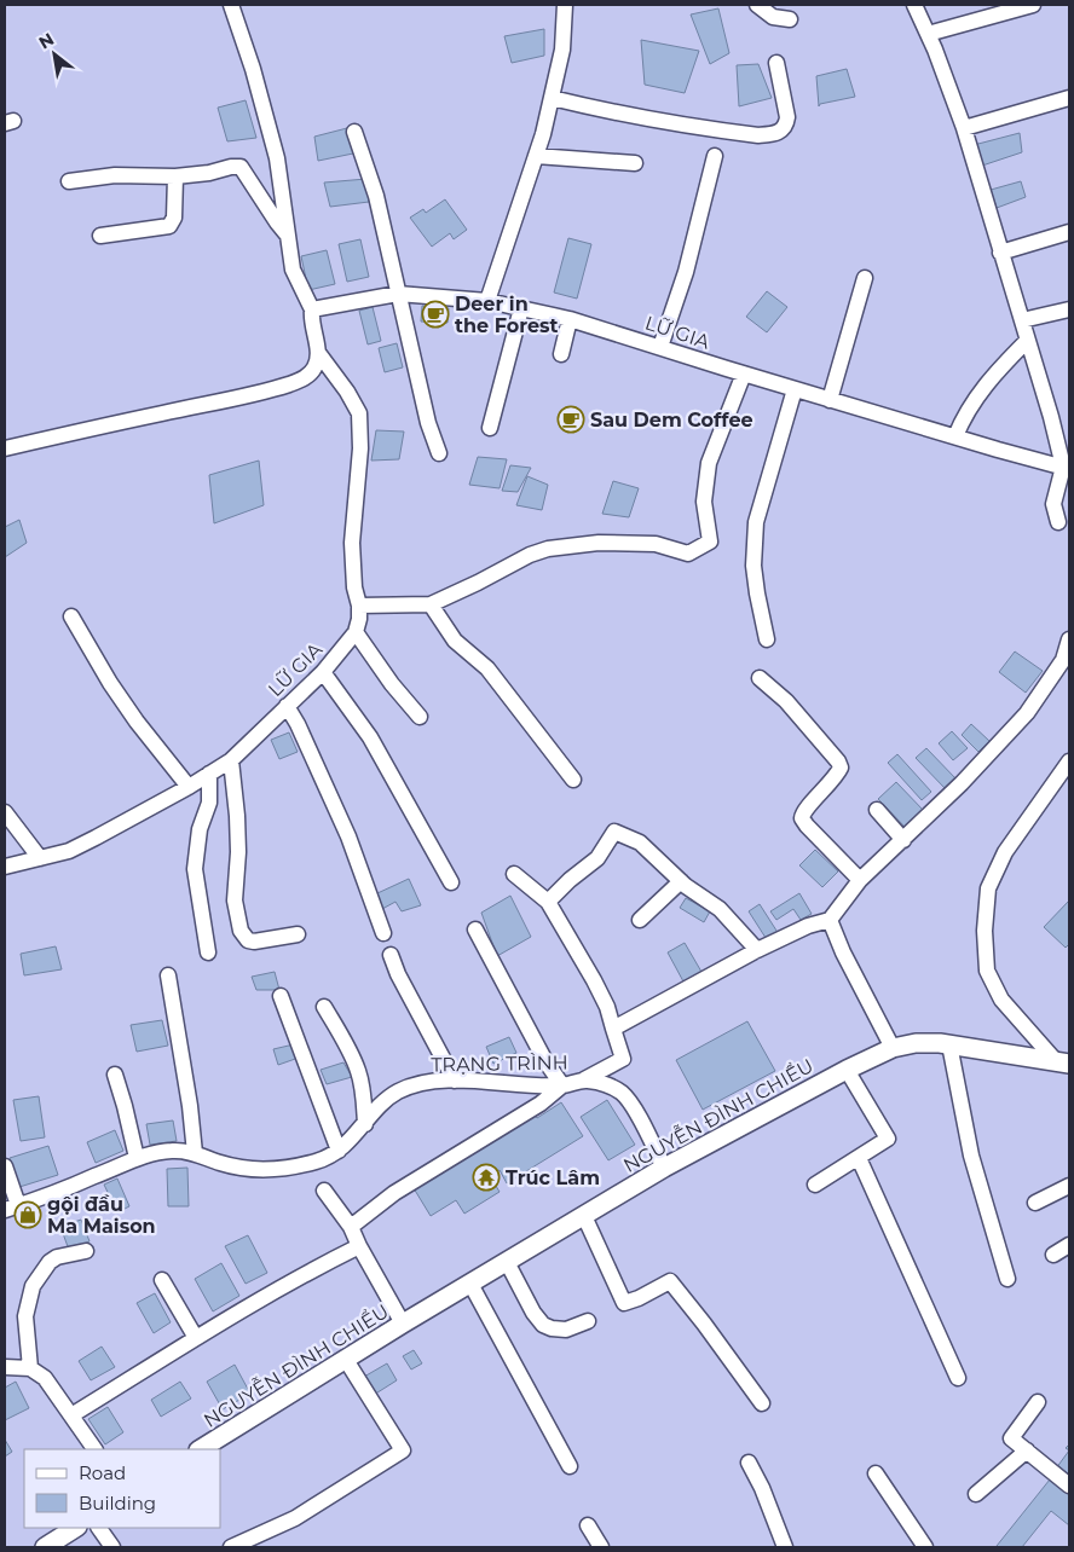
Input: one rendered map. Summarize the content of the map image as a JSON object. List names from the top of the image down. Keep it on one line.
{"streets":{"main road":["NGUYỄN ĐÌNH CHIỂU"],"street":["LỮ GIA","TRẠNG TRÌNH"]},"crossings":[["TRẠNG TRÌNH","NGUYỄN ĐÌNH CHIỂU"]],"places":{"cafe":["Deer in the Forest","Sau Dem Coffee"],"temple":["Trúc Lâm"],"shop":["gội đầu Ma Maison"]},"legend":["Road","Building"],"north":"top left"}
